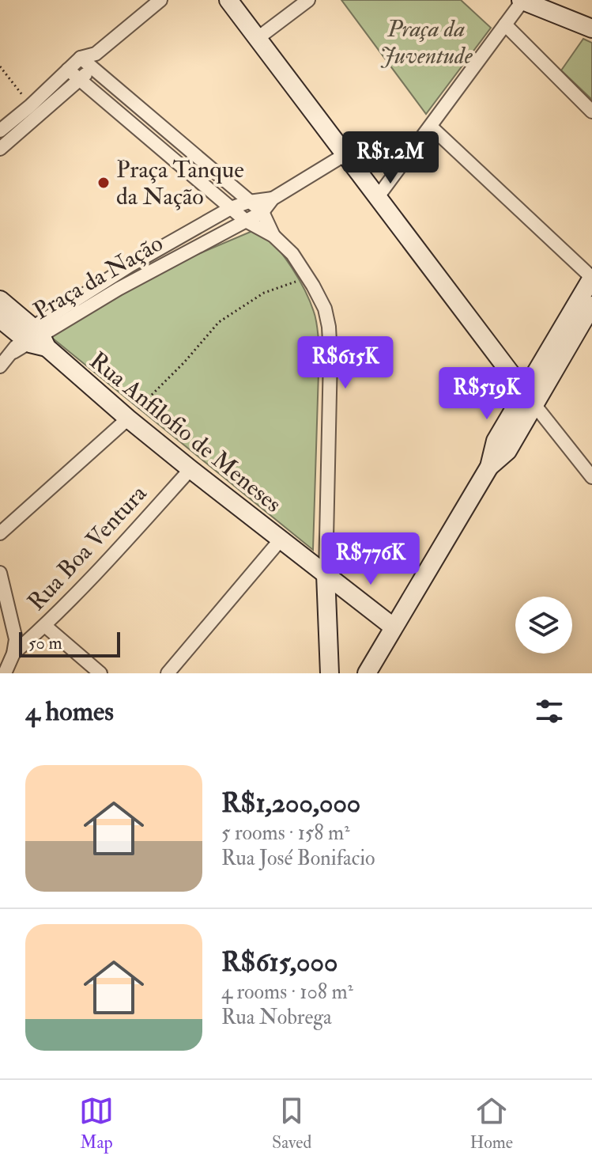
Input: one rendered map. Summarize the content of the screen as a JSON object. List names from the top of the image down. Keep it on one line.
{"streets":{"main road":["Rua Anfilofio de Meneses"],"street":["Praça da Nação","Rua Boa Ventura"]},"crossings":[["Praça da Nação","Rua Anfilofio de Meneses"],["Rua Anfilofio de Meneses","Rua Boa Ventura"]],"parks":["Praça da Juventude"],"places":["Praça Tanque da Nação"],"scale_bar":"50 m","page":{"price":["R$1.2M","R$615K","R$519K","R$776K"],"scale":"50 m","heading":"4 homes","list":[{"name":"R$1,200,000","note":"5 rooms · 158 m² · Rua José Bonifacio"},{"name":"R$615,000","note":"4 rooms · 108 m² · Rua Nobrega"}],"tabs":["Map","Saved","Home"]}}
